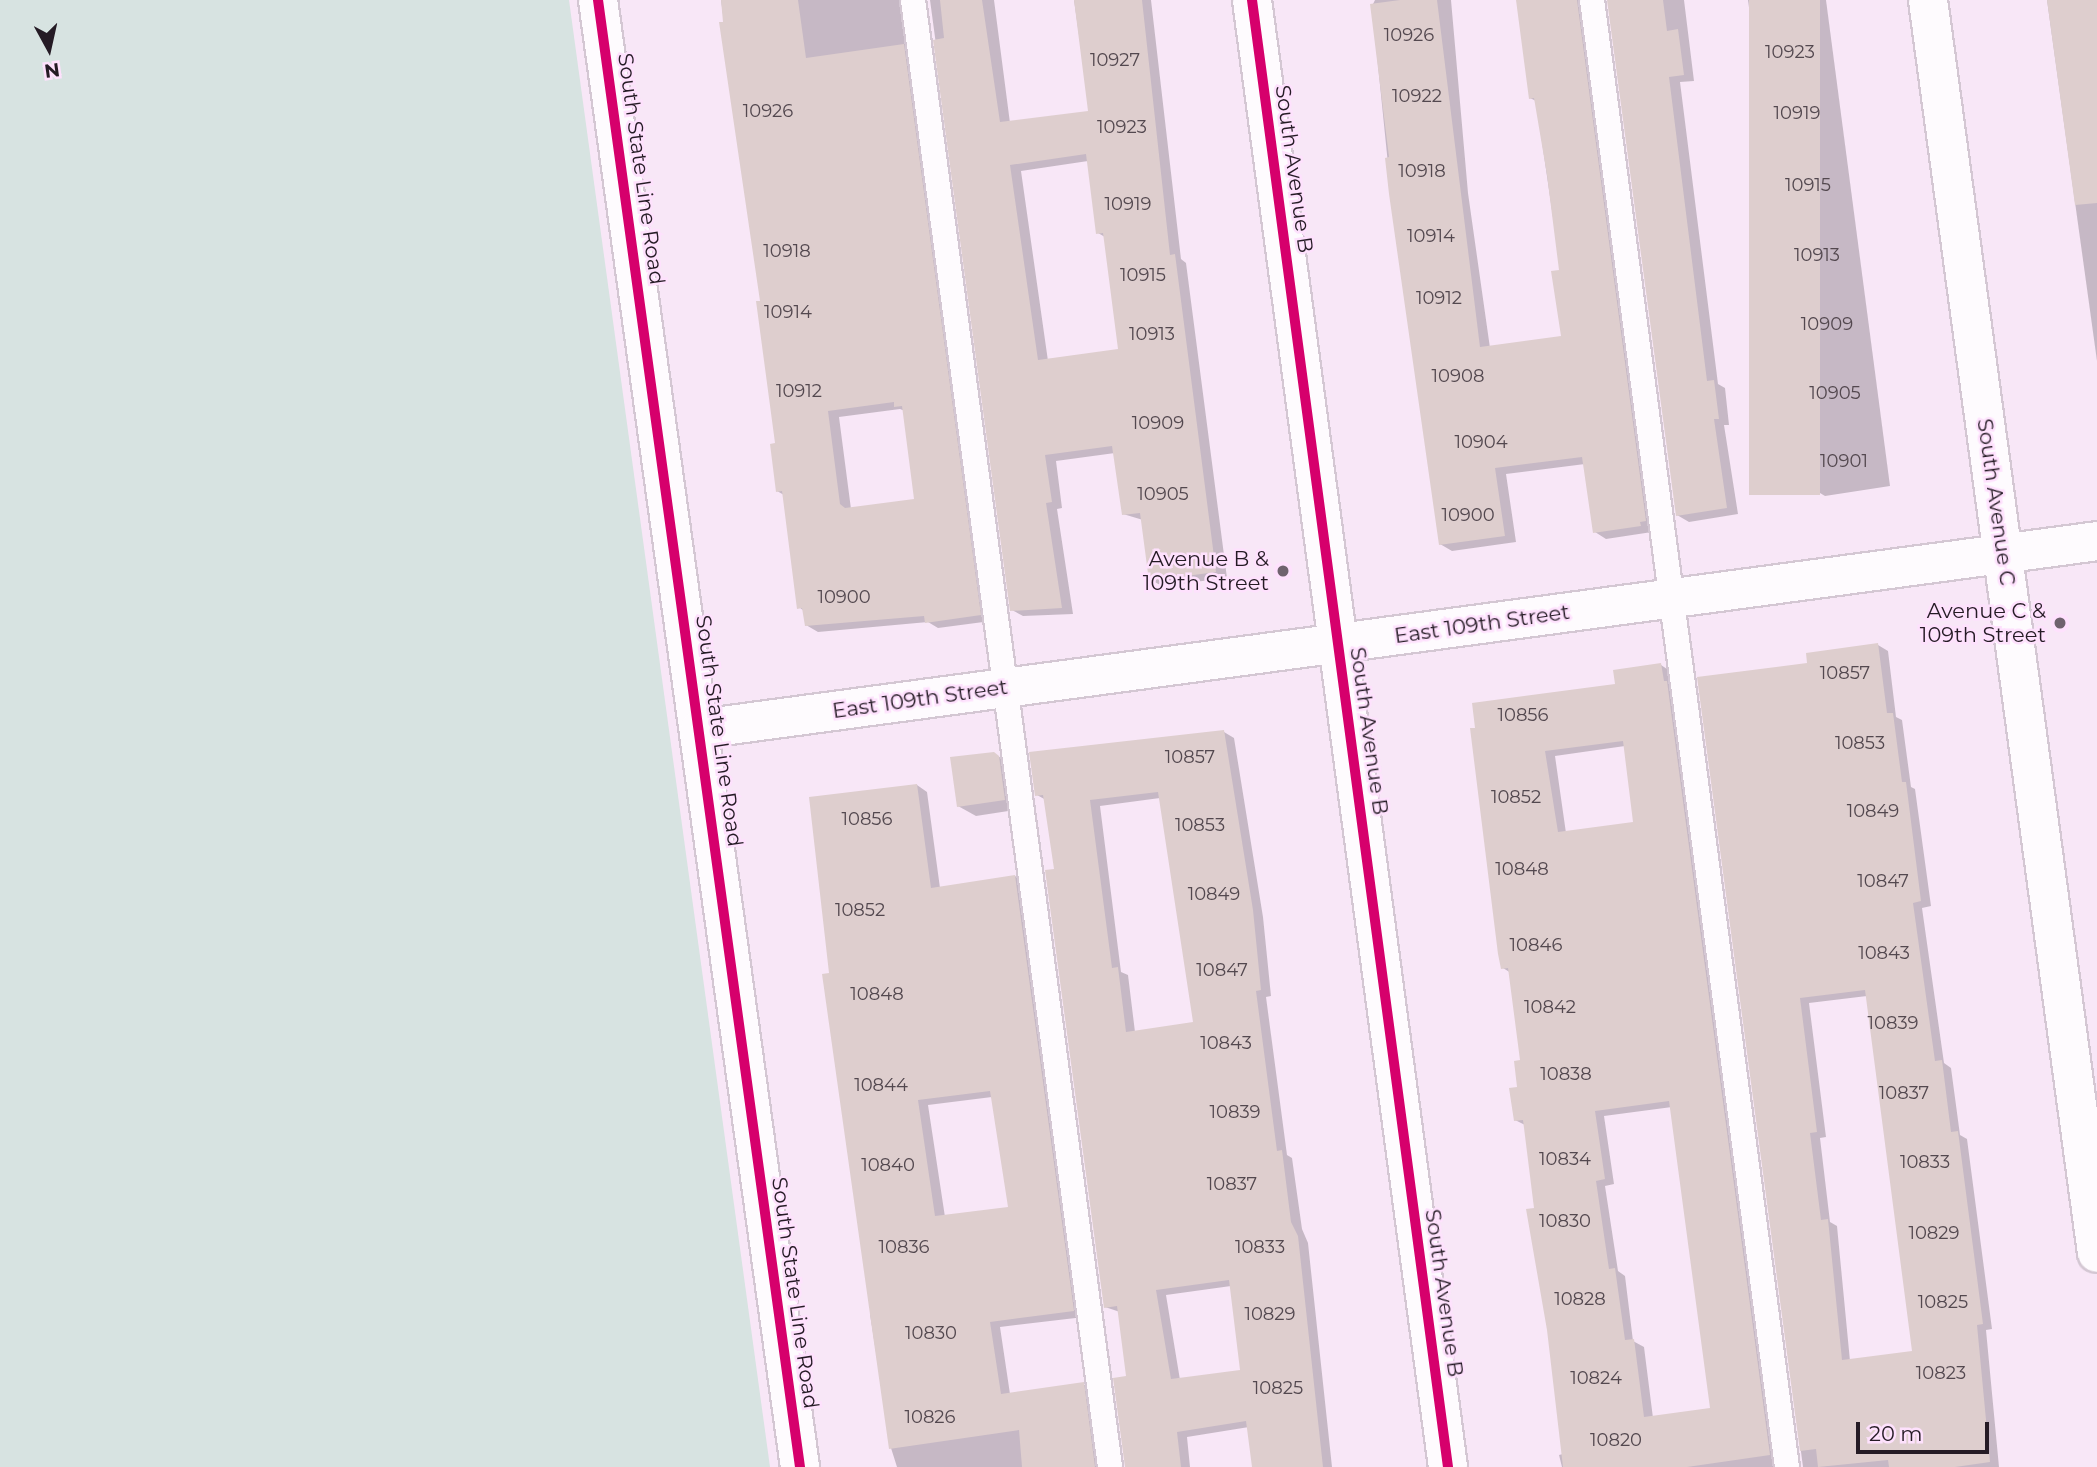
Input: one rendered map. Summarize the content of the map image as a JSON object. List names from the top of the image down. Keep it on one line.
{"streets":{"street":["South State Line Road","South Avenue B","South Avenue C","East 109th Street"]},"crossings":[["South State Line Road","East 109th Street"],["South Avenue B","East 109th Street"],["South Avenue C","East 109th Street"]],"places":["Avenue B & 109th Street","Avenue C & 109th Street"],"house_numbers":["10926","10923","10927","10922","10926","10919","10923","10918","10915","10919","10914","10918","10913","10915","10912","10914","10909","10913","10908","10912","10905","10909","10904","10901","10905","10900","10900","10857","10856","10853","10857","10852","10849","10856","10853","10848","10847","10849","10852","10846","10843","10847","10848","10842","10839","10843","10838","10844","10837","10839","10834","10833","10840","10837","10830","10829","10836","10833","10828","10825","10829","10830","10823","10824","10825","10826","10820"],"scale_bar":"20 m","north":"bottom"}
